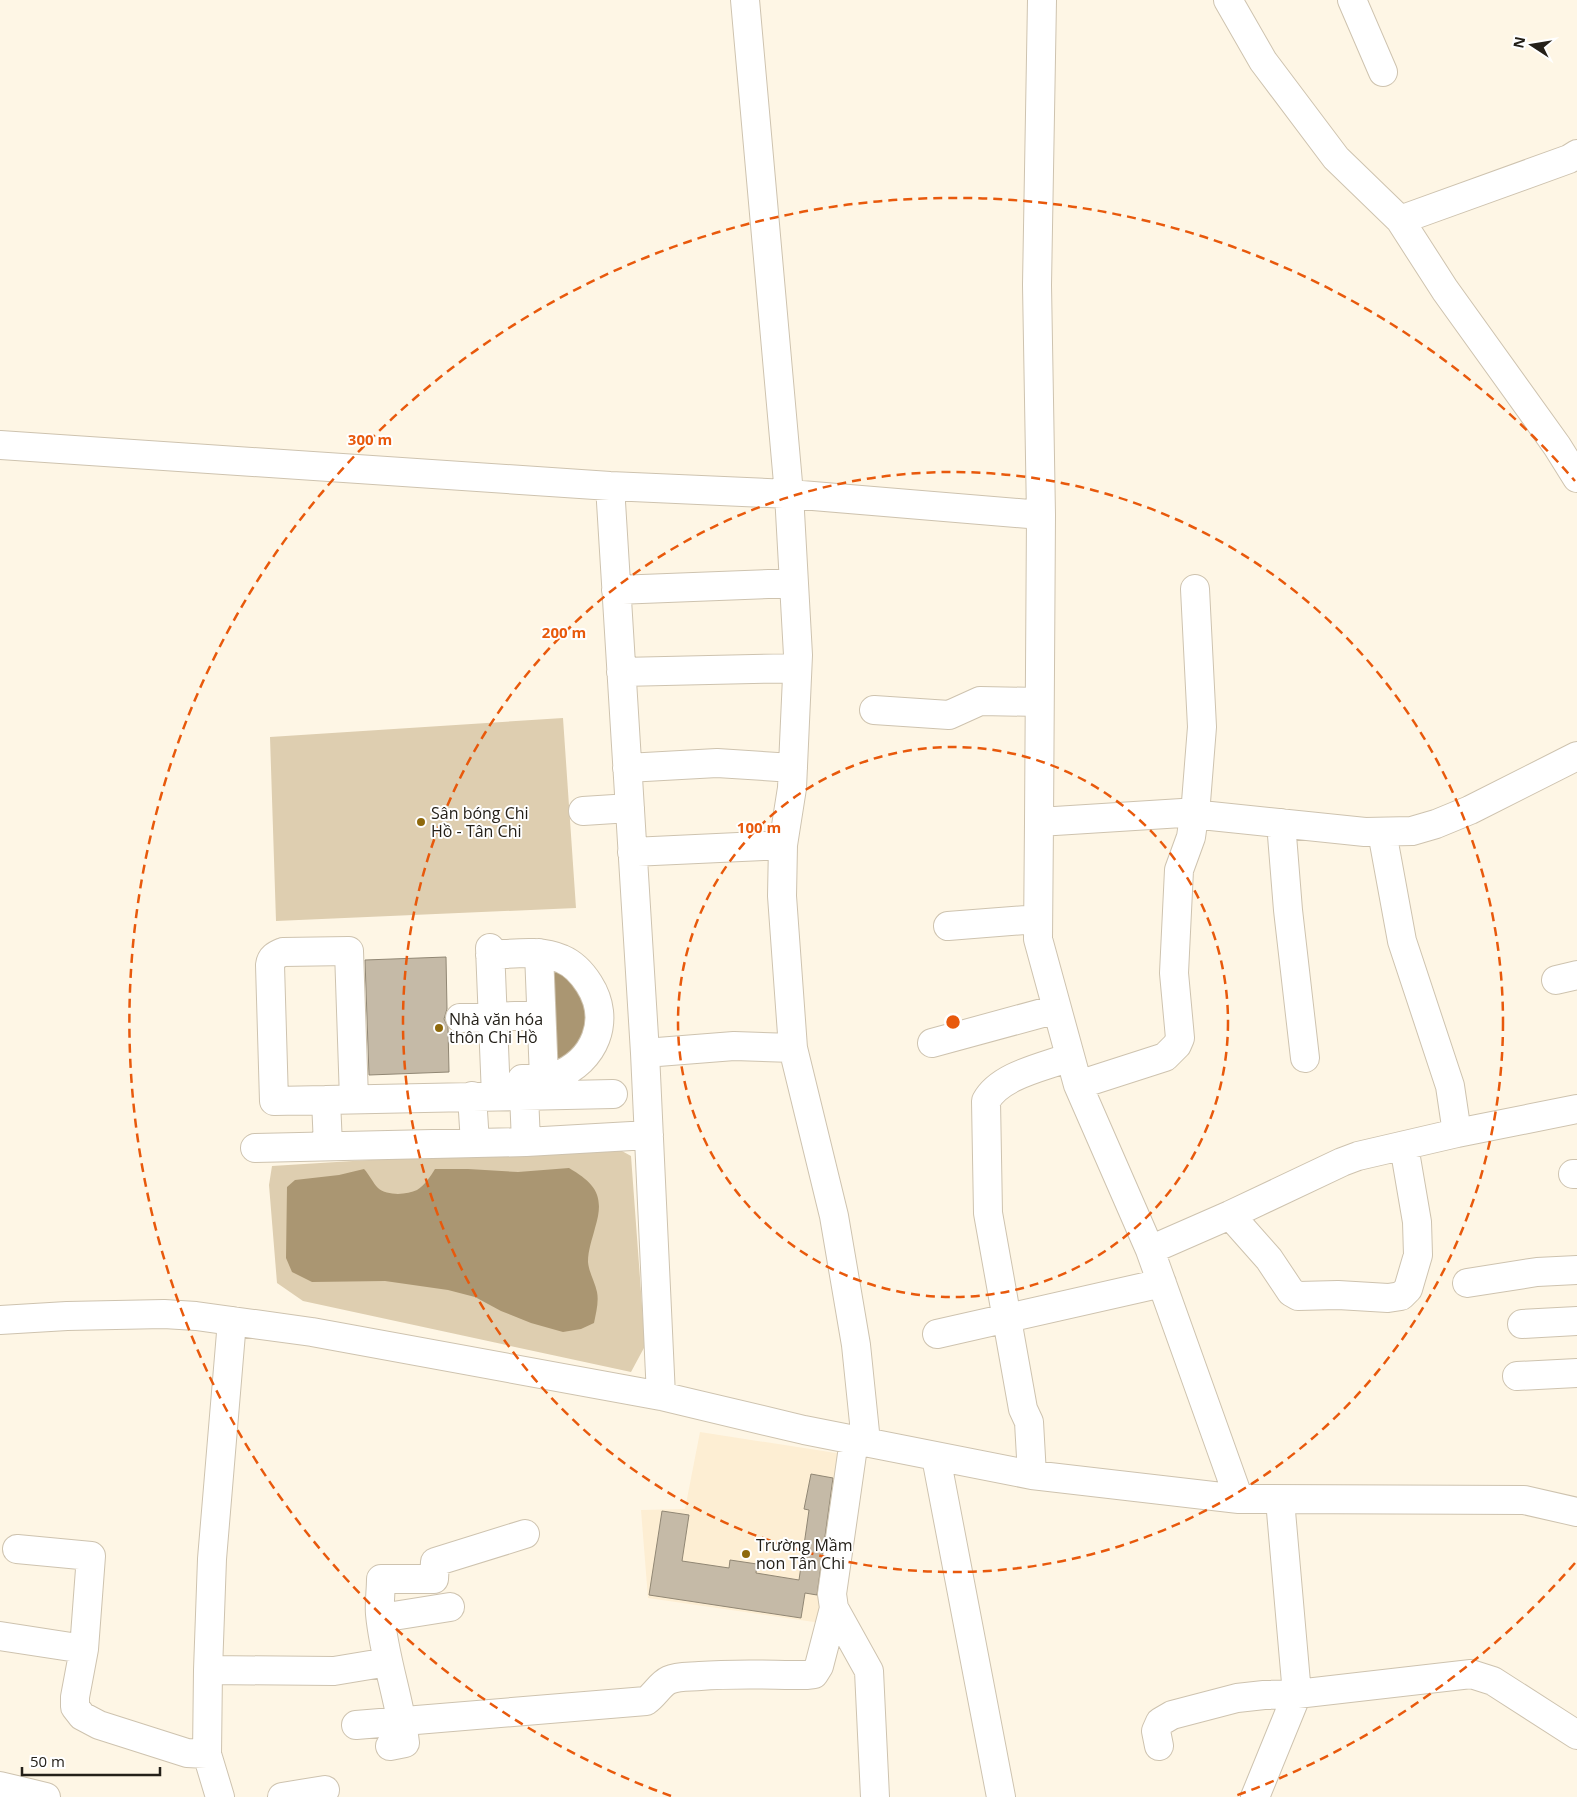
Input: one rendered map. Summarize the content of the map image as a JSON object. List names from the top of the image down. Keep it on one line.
{"places":["Sân bóng Chi Hồ - Tân Chi","Nhà văn hóa thôn Chi Hồ","Trường Mầm non Tân Chi"],"scale_bar":"50 m","north":"left","rings":["300 m","200 m","100 m"]}
